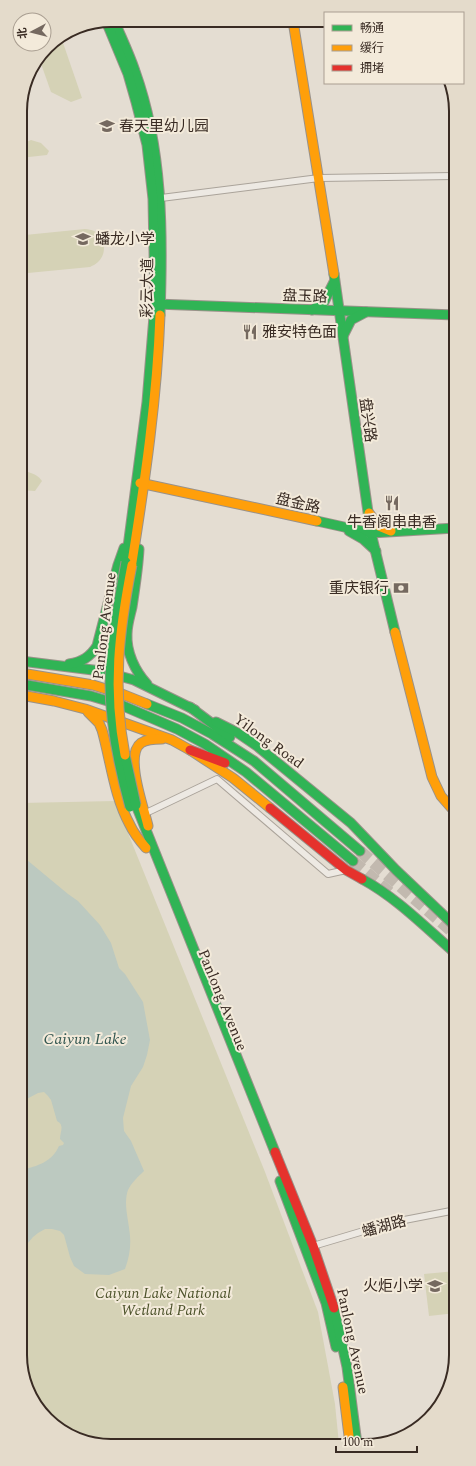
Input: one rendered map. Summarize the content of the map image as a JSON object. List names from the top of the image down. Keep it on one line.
{"streets":{"main road":["彩云大道","盘玉路","盘兴路","盘金路","Panlong Avenue","Yilong Road"],"street":["蟠湖路"]},"crossings":[["彩云大道","盘玉路"],["彩云大道","盘金路"],["彩云大道","Panlong Avenue"],["盘玉路","盘兴路"],["盘兴路","盘金路"],["Panlong Avenue","蟠湖路"]],"water":["Caiyun Lake"],"parks":["Caiyun Lake National Wetland Park"],"places":{"school or university":["春天里幼儿园","蟠龙小学","火炬小学"],"restaurant":["雅安特色面","牛香阁串串香"],"bank":["重庆银行"]},"legend":["畅通","缓行","拥堵"],"scale_bar":"100 m","north":"left"}
